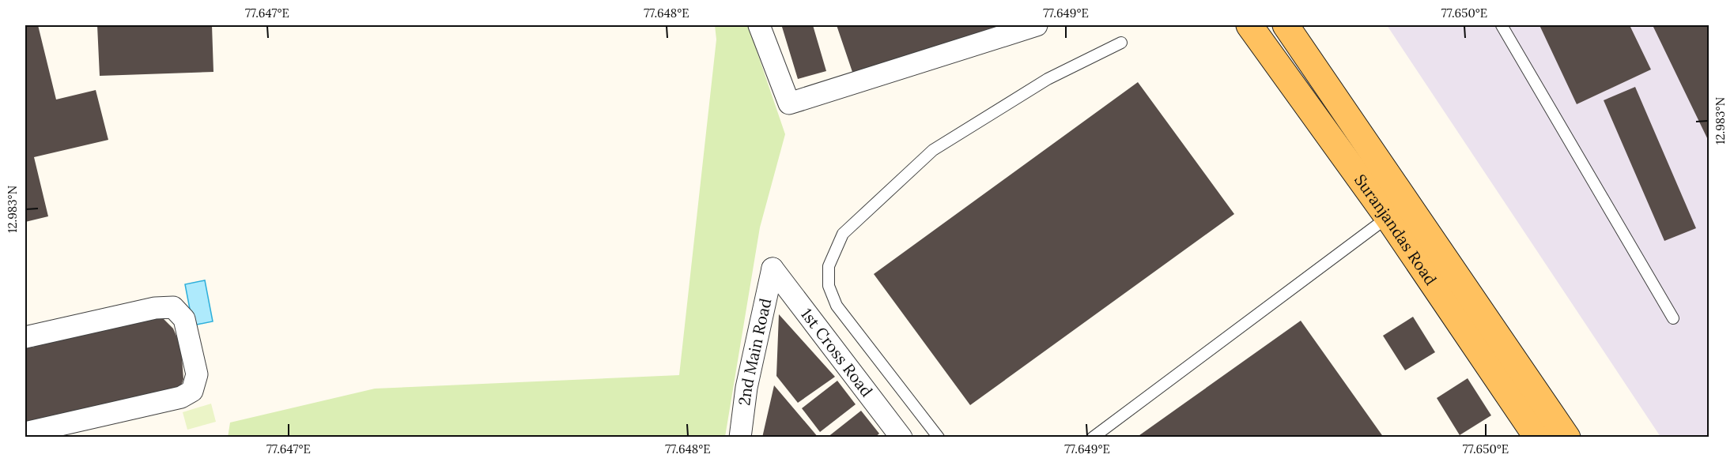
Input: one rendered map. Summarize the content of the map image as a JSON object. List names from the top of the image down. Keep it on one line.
{"streets":{"main road":["Suranjandas Road"],"street":["2nd Main Road","1st Cross Road"]},"crossings":[["2nd Main Road","1st Cross Road"]],"coordinates":["77.647°E","77.648°E","77.649°E","77.650°E","12.983°N"]}
